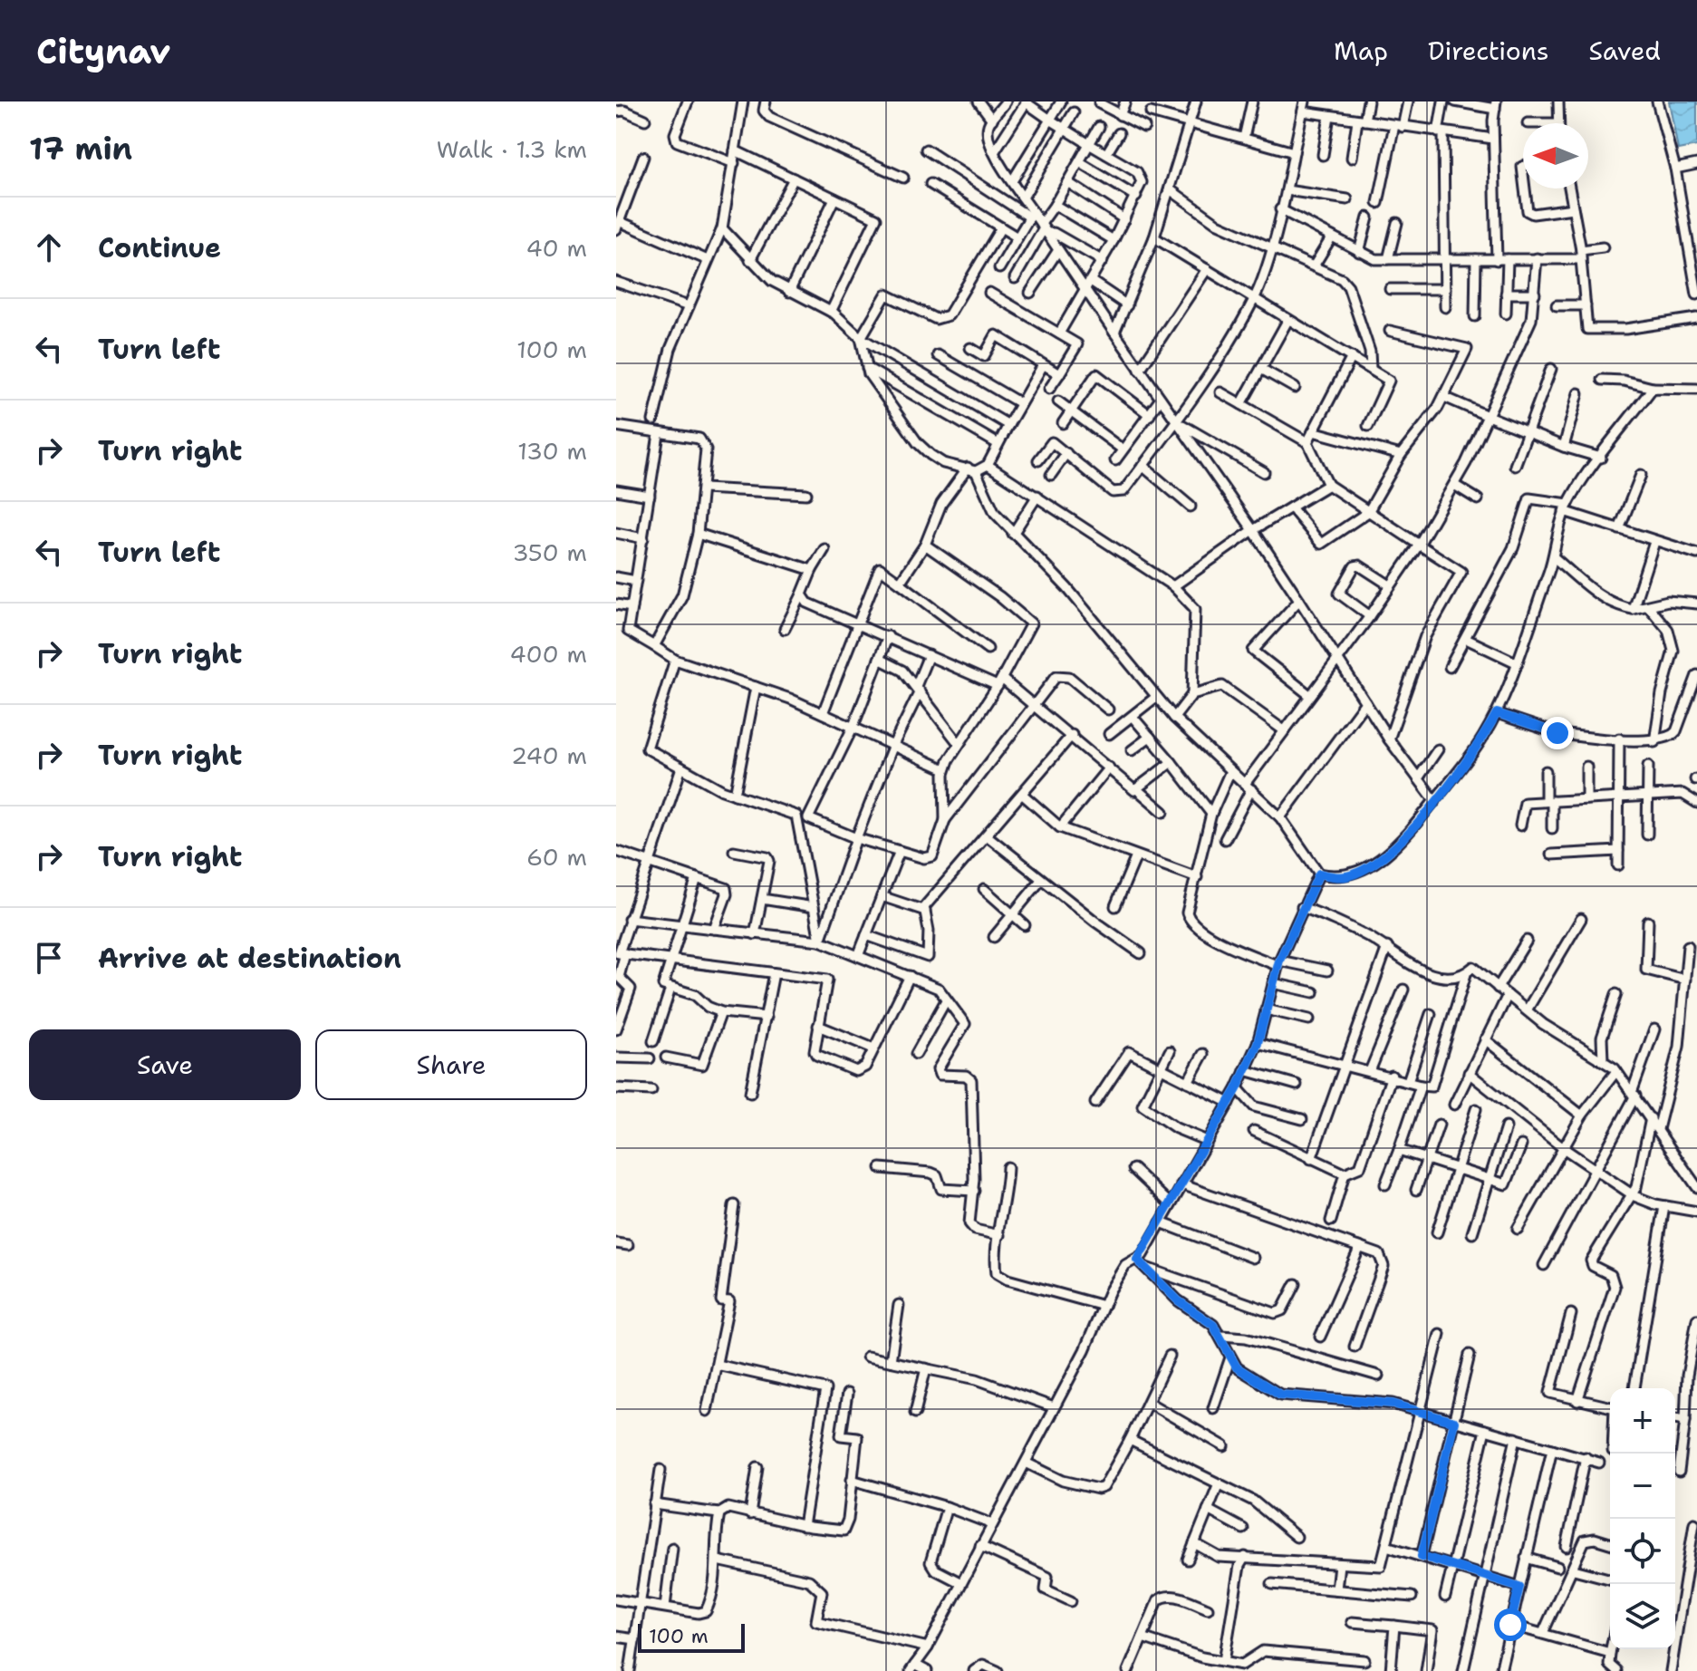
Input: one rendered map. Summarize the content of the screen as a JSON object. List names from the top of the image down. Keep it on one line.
{"scale_bar":"100 m","north":"left","page":{"header":"Citynav","nav":["Map","Directions","Saved"],"heading":["17 min","Walk · 1.3 km"],"list":[["Continue","40 m"],["Turn left","100 m"],["Turn right","130 m"],["Turn left","350 m"],["Turn right","400 m"],["Turn right","240 m"],["Turn right","60 m"],"Arrive at destination"],"buttons":["Save","Share"],"map_buttons":["+","−"],"scale":"100 m"}}
